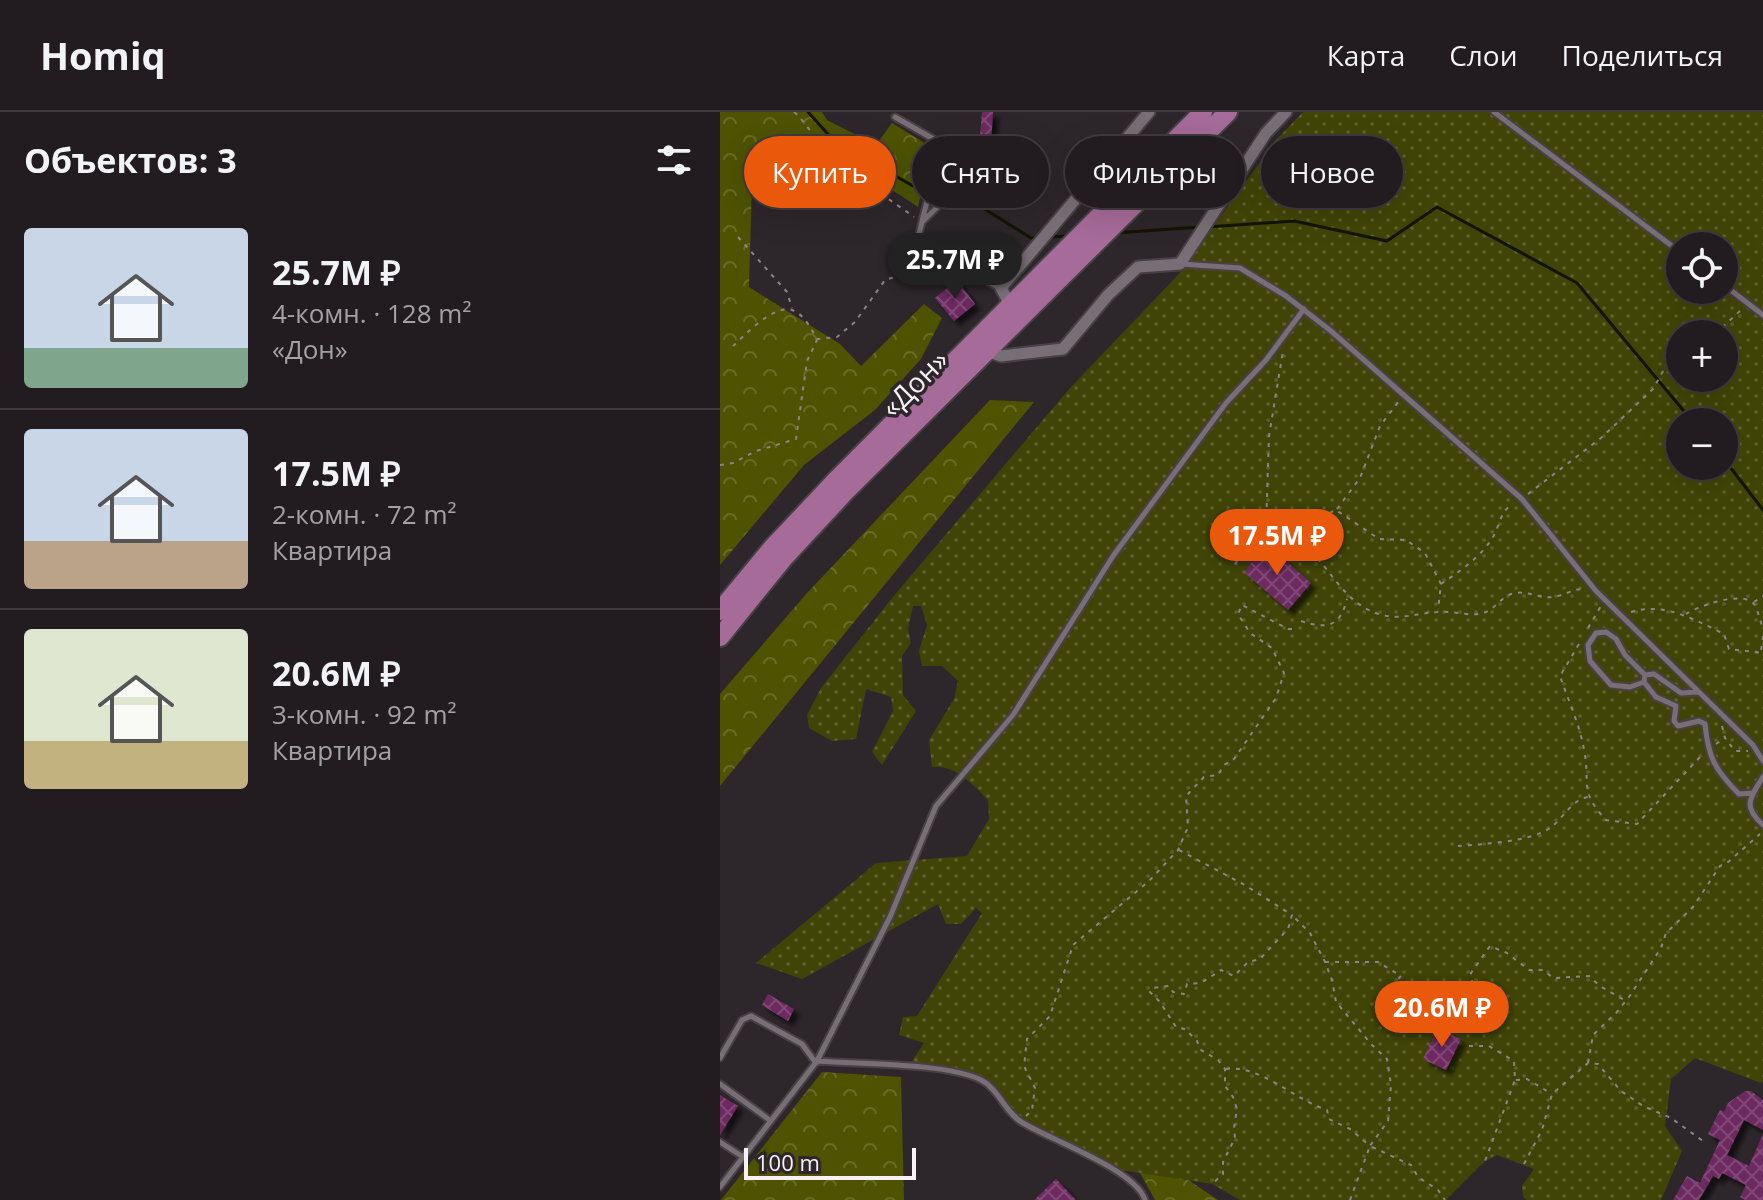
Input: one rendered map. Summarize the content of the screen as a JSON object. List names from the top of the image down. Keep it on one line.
{"streets":{"highway":["«Дон»"]},"scale_bar":"100 m","page":{"header":"Homiq","nav":["Карта","Слои","Поделиться"],"heading":"Объектов: 3","chip":["Купить","Снять","Фильтры","Новое"],"list":[{"name":"25.7M ₽","note":"4-комн. · 128 m² · «Дон»"},{"name":"17.5M ₽","note":"2-комн. · 72 m² · Квартира"},{"name":"20.6M ₽","note":"3-комн. · 92 m² · Квартира"}],"map_buttons":["+","−"],"price":["25.7M ₽","17.5M ₽","20.6M ₽"],"scale":"100 m"}}
